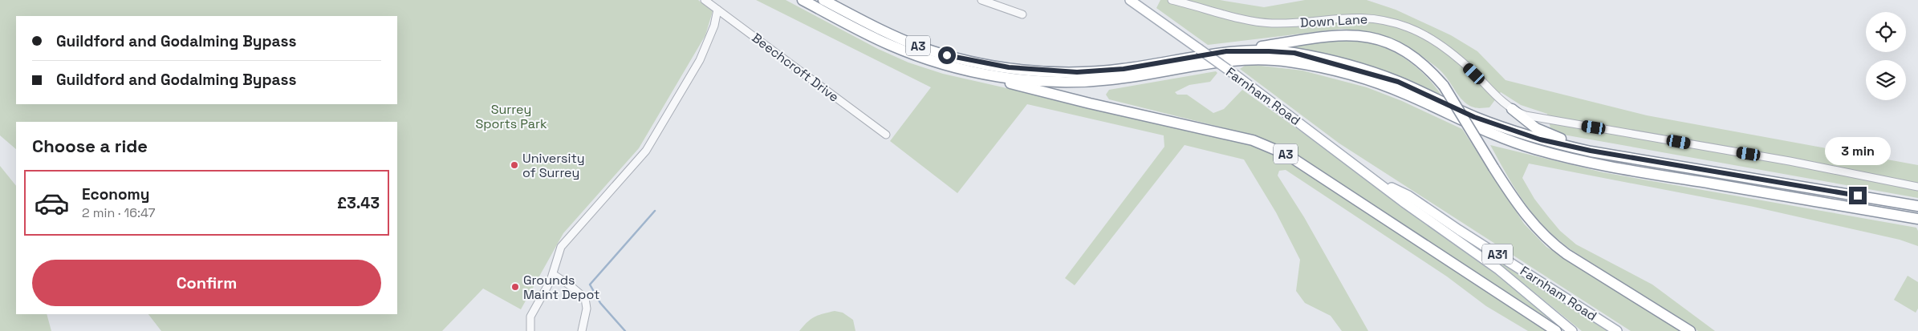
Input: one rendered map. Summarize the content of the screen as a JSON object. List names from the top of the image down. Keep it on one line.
{"streets":{"highway":["A3"],"main road":["Farnham Road","A31"],"street":["Down Lane","Beechcroft Drive"]},"parks":["Surrey Sports Park"],"places":["University of Surrey","Grounds Maint Depot"],"page":{"banner":["Guildford and Godalming Bypass","Guildford and Godalming Bypass"],"heading":"Choose a ride","bubble":"3 min","list":[{"name":"Economy","note":"2 min · 16:47","value":"£3.43"}],"buttons":"Confirm"}}
